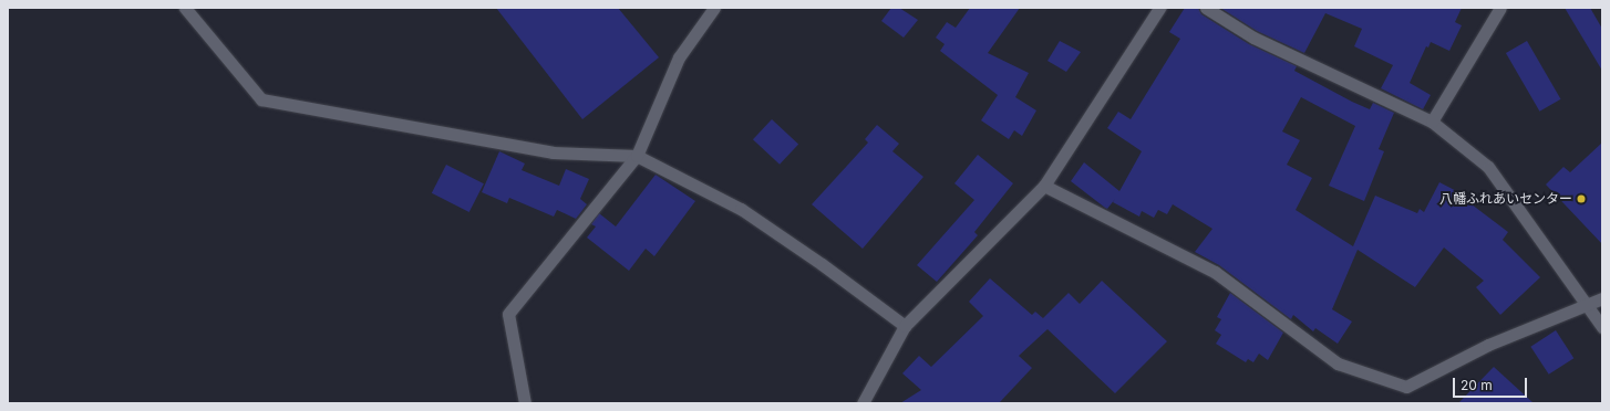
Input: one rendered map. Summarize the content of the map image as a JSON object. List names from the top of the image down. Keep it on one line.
{"places":["八幡ふれあいセンター"],"scale_bar":"20 m"}
